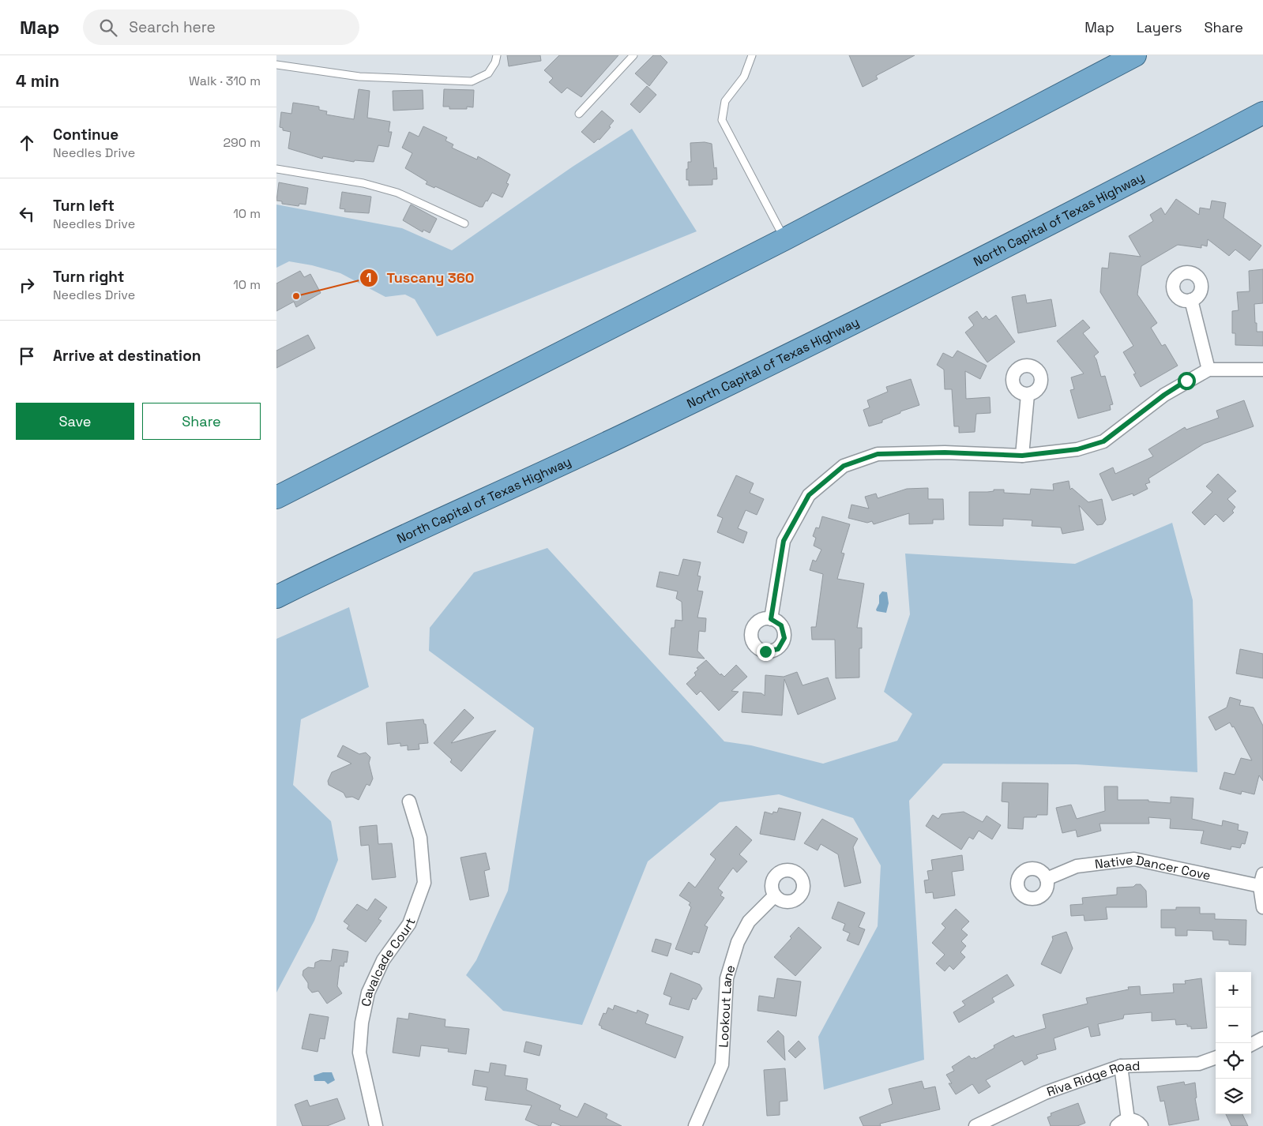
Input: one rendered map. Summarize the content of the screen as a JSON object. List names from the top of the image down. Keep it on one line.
{"streets":{"highway":["North Capital of Texas Highway"],"street":["Native Dancer Cove","Cavalcade Court","Lookout Lane","Riva Ridge Road"]},"places":["Tuscany 360"],"page":{"header":"Map","search":"Search here","nav":["Map","Layers","Share"],"heading":["4 min","Walk · 310 m"],"list":[["Continue","Needles Drive","290 m"],["Turn left","Needles Drive","10 m"],["Turn right","Needles Drive","10 m"],"Arrive at destination"],"buttons":["Save","Share"],"map_buttons":["+","−"]}}
